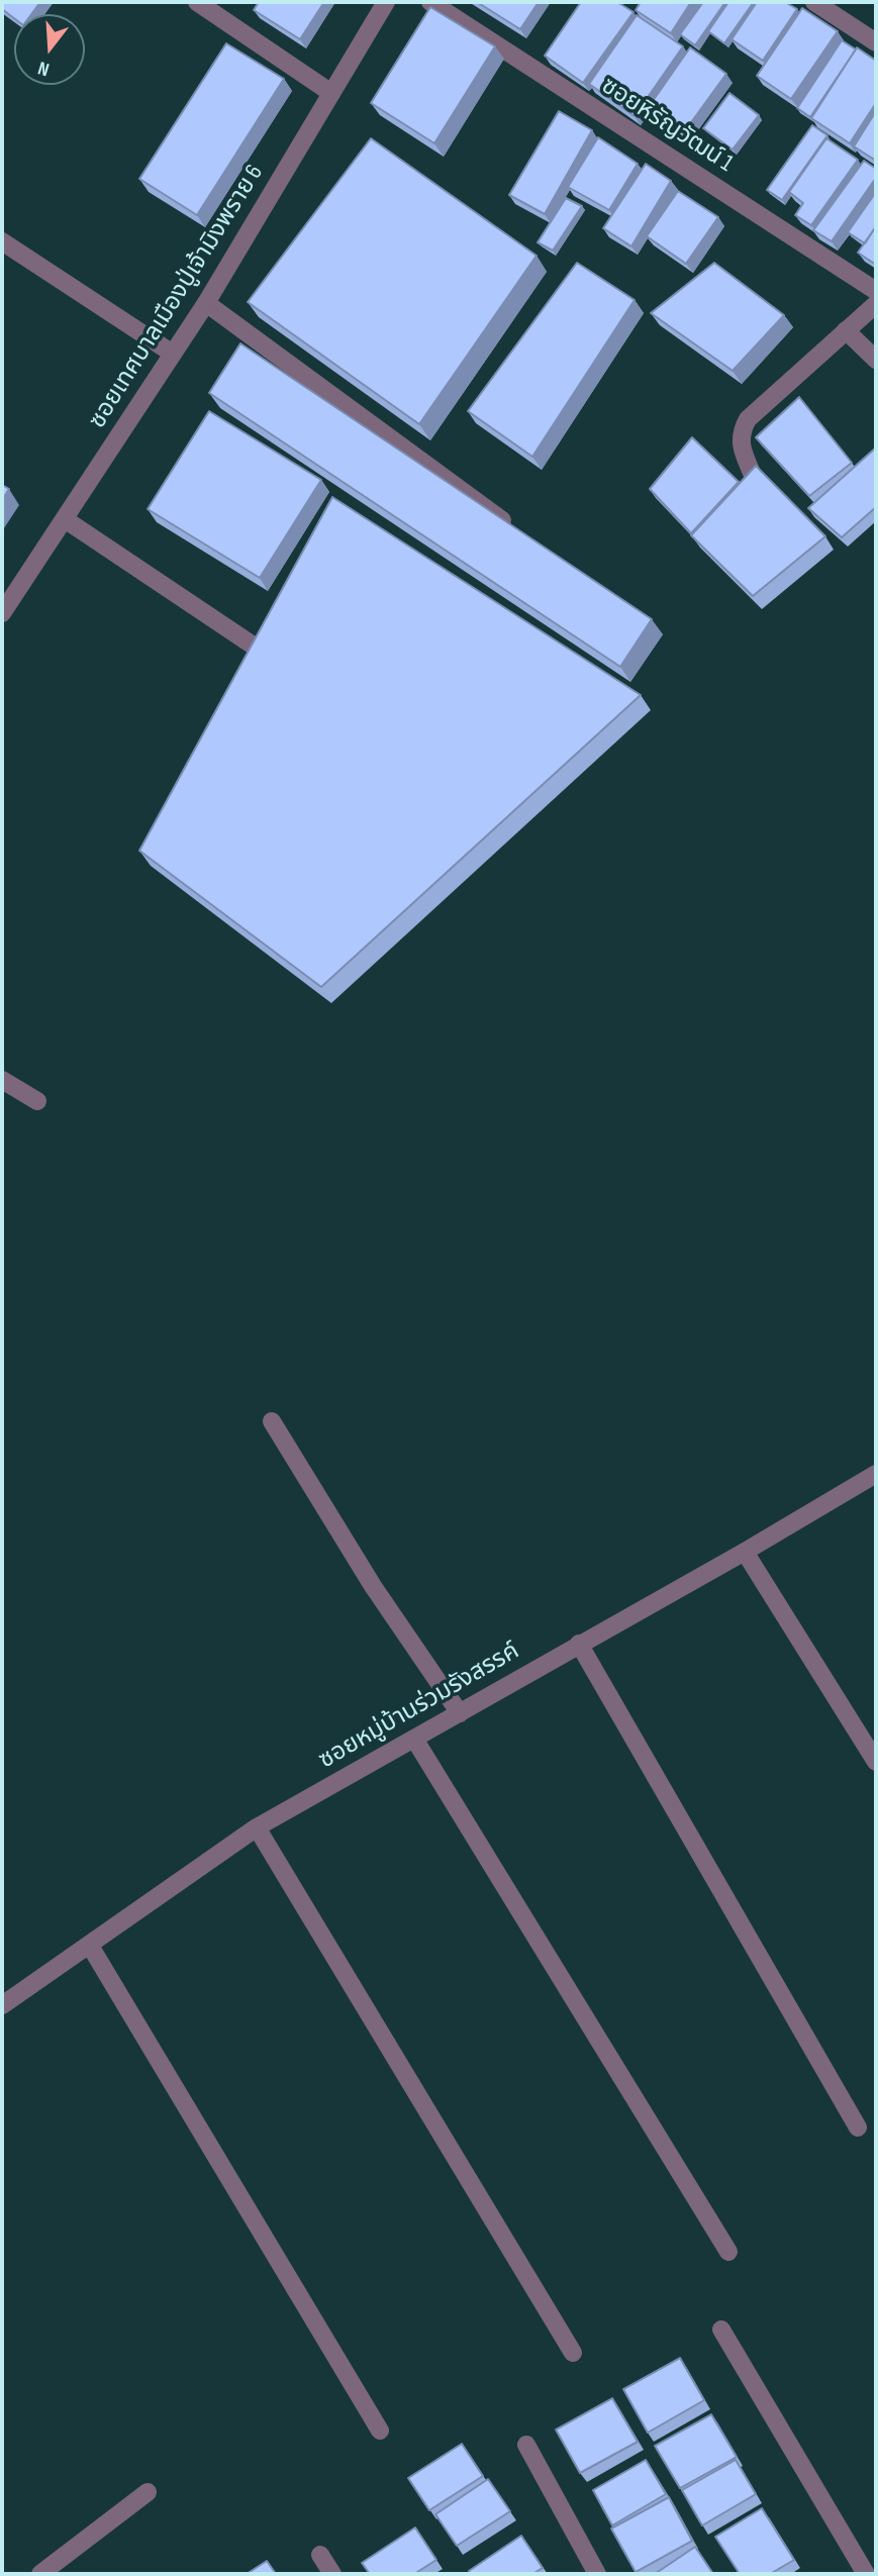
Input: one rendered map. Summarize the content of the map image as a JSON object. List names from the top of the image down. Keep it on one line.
{"streets":{"street":["ซอยหิรัญวัฒน์ 1","ซอยเทศบาลเมืองปู่เจ้ามิงพราย 6","ซอยหมู่บ้านร่วมรังสรรค์"]},"north":"bottom"}
